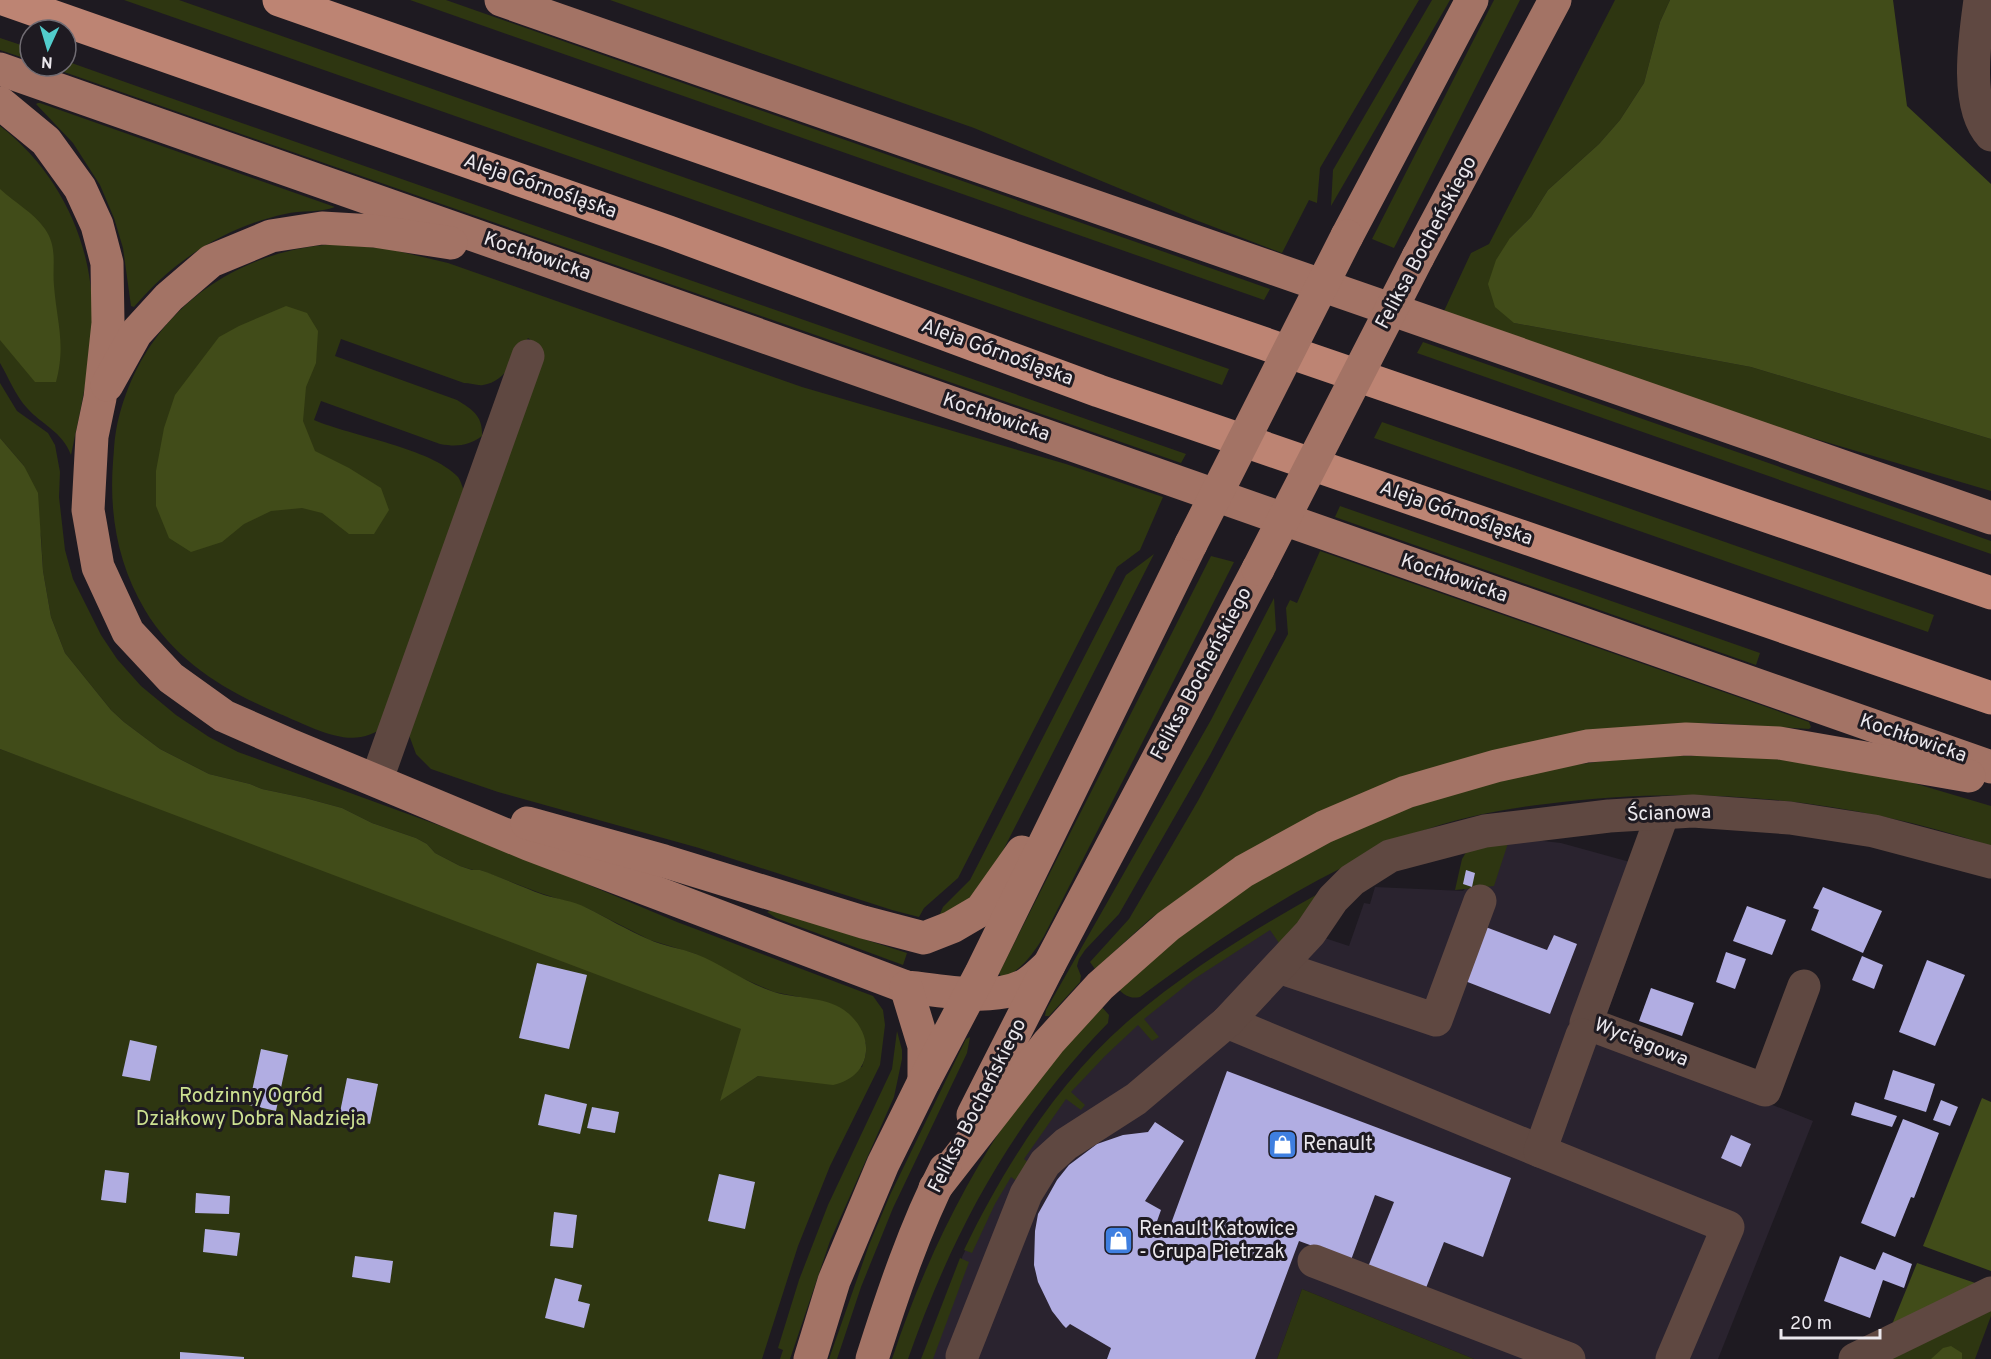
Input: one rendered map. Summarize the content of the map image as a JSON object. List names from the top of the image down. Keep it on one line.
{"streets":{"highway":["Aleja Górnośląska"],"main road":["Feliksa Bocheńskiego","Kochłowicka"],"lane":["Ścianowa","Wyciągowa"]},"crossings":[["Ścianowa","Wyciągowa"]],"parks":["Rodzinny Ogród Działkowy Dobra Nadzieja"],"places":{"shop":["Renault","Renault Katowice - Grupa Pietrzak"]},"scale_bar":"20 m","north":"bottom"}
